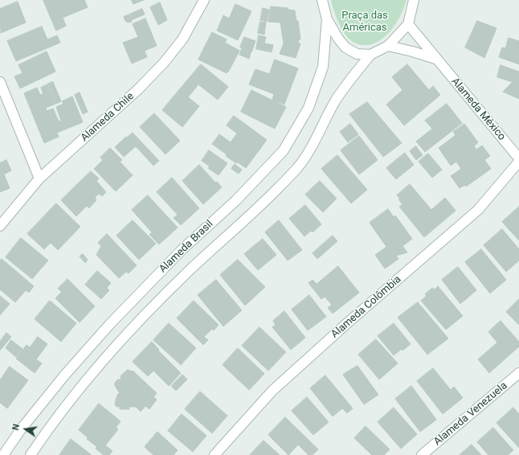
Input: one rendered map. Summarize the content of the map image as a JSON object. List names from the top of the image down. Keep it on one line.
{"streets":{"street":["Alameda México","Alameda Chile","Alameda Brasil","Alameda Colômbia","Alameda Venezuela"]},"parks":["Praça das Américas"],"north":"left"}
